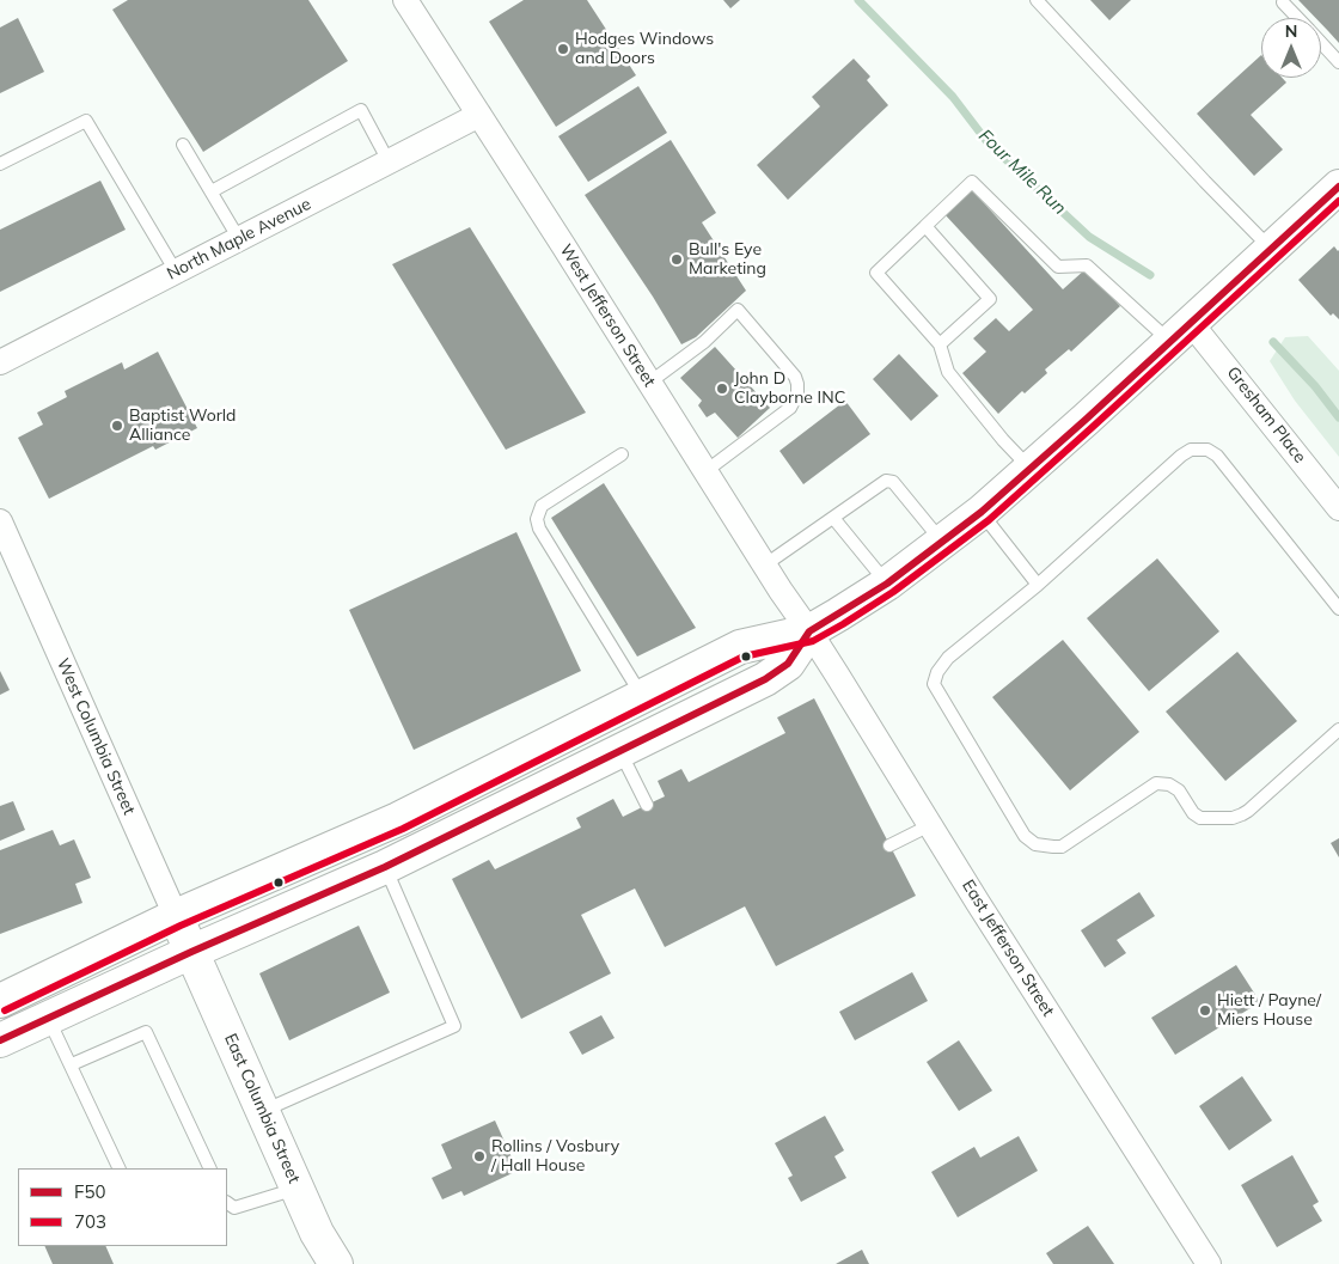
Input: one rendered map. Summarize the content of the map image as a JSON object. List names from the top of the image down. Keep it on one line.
{"streets":{"main road":["West Columbia Street","East Columbia Street"],"street":["North Maple Avenue","West Jefferson Street","Gresham Place","East Jefferson Street"]},"crossings":[["North Maple Avenue","West Jefferson Street"],["West Jefferson Street","East Jefferson Street"],["West Columbia Street","East Columbia Street"]],"water":["Four Mile Run"],"places":["Hodges Windows and Doors","Bull's Eye Marketing","John D Clayborne INC","Baptist World Alliance","Hiett / Payne/ Miers House","Rollins / Vosbury / Hall House"],"lines":["transit line F50","transit line 703"],"legend":["F50","703"],"north":"top"}
